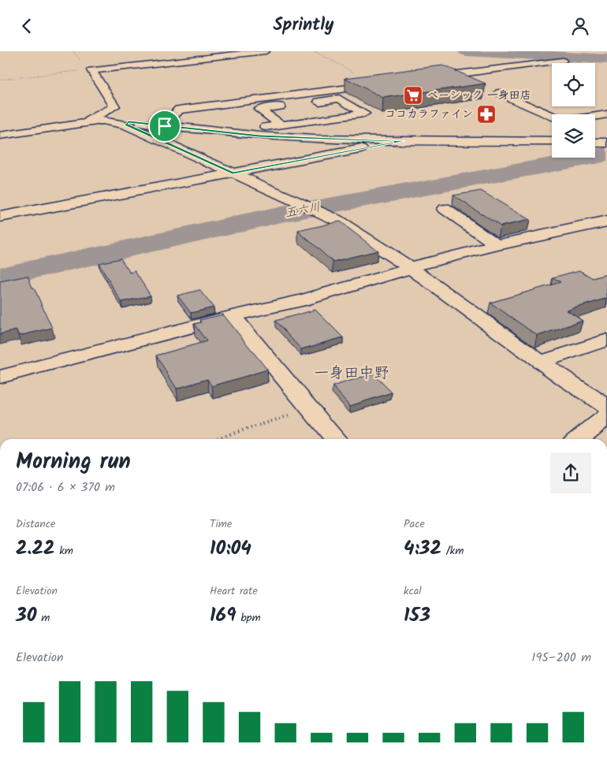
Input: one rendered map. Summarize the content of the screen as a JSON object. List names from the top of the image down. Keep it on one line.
{"districts":["一身田中野"],"water":["五六川"],"places":{"supermarket":["ベーシック 一身田店"],"pharmacy":["ココカラファイン"]},"page":{"header":"Sprintly","heading":["Morning run","07:06 · 6 × 370 m"],"stats":[["Distance","2.22 km"],["Time","10:04"],["Pace","4:32 /km"],["Elevation","30 m"],["Heart rate","169 bpm"],["kcal","153"]],"chart":["Elevation","195–200 m"]}}
